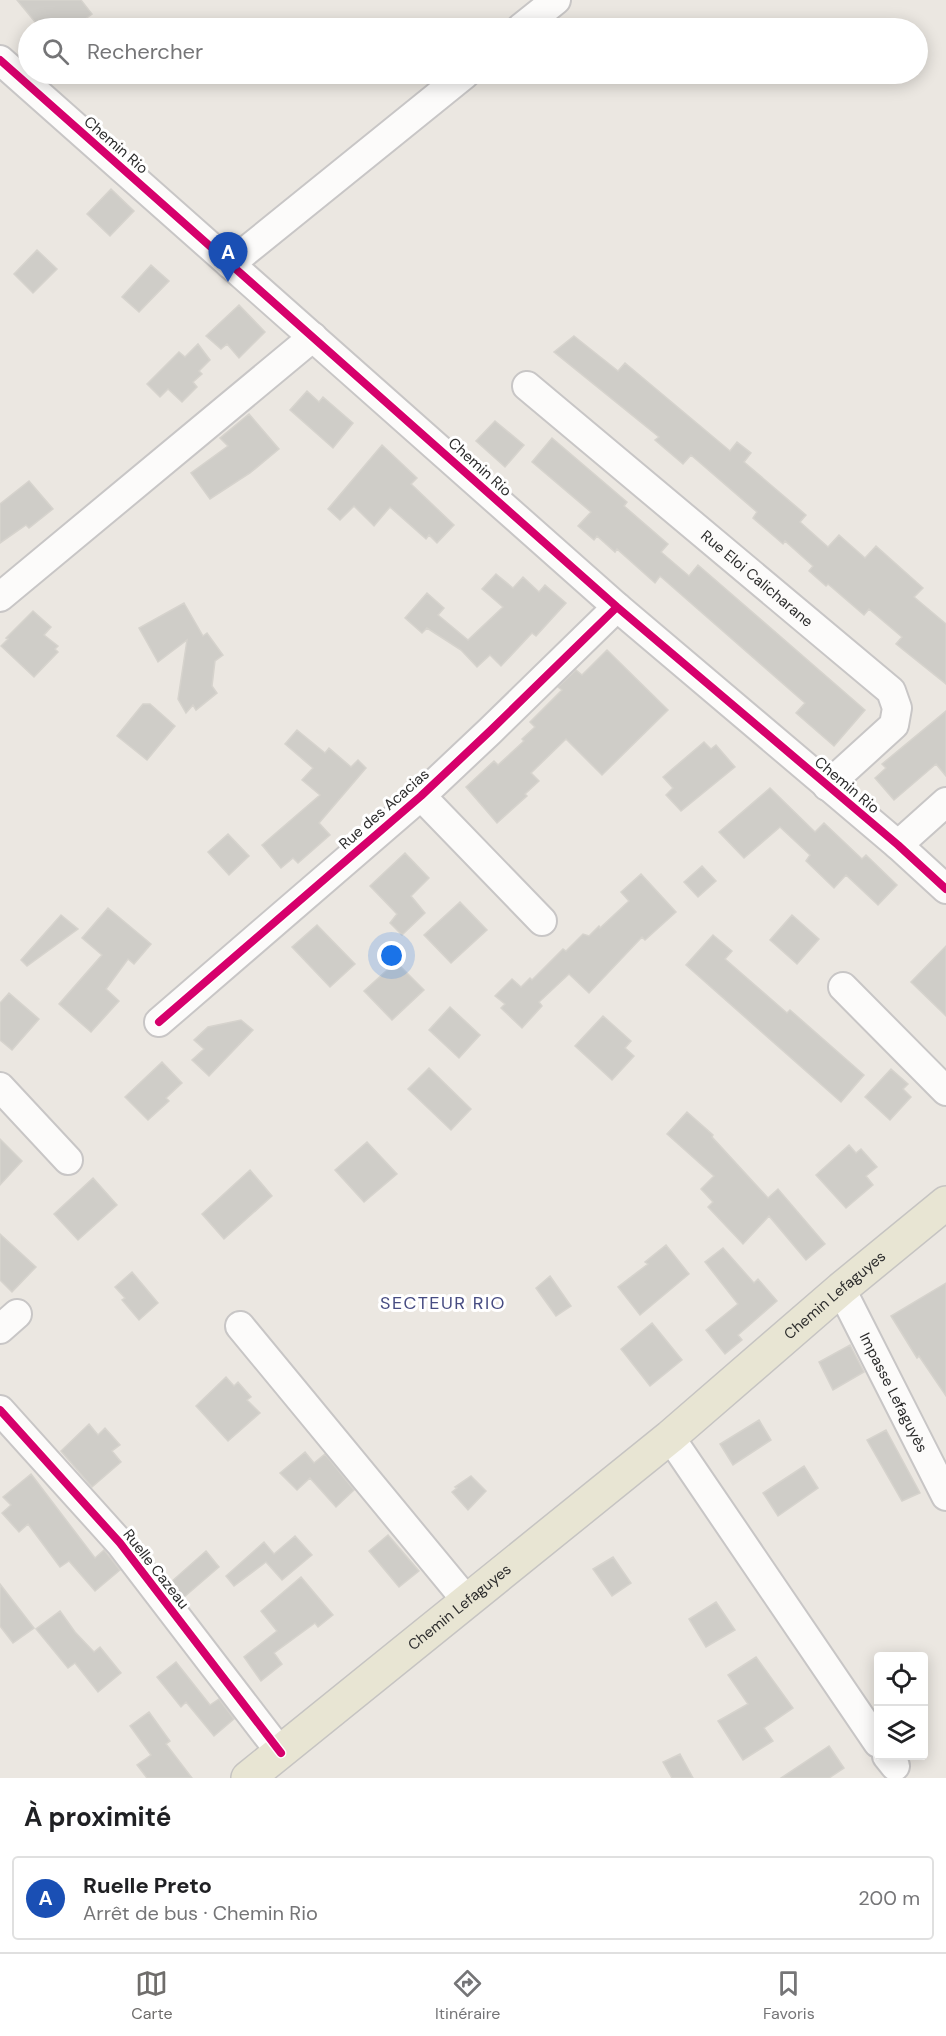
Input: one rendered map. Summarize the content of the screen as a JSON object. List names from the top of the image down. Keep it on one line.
{"streets":{"main road":["Chemin Lefaguyes"],"street":["Chemin Rio","Rue Eloi Calicharane","Rue des Acacias","Impasse Lefaguyès","Ruelle Cazeau"]},"crossings":[["Chemin Rio","Rue Eloi Calicharane"],["Chemin Rio","Rue des Acacias"],["Chemin Lefaguyes","Impasse Lefaguyès"],["Chemin Lefaguyes","Ruelle Cazeau"]],"districts":["SECTEUR RIO"],"page":{"search":"Rechercher","pins":"A","heading":"À proximité","list":[{"mark":"A","name":"Ruelle Preto","note":"Arrêt de bus · Chemin Rio","value":"200 m"}],"nav":["Carte","Itinéraire","Favoris"]}}
